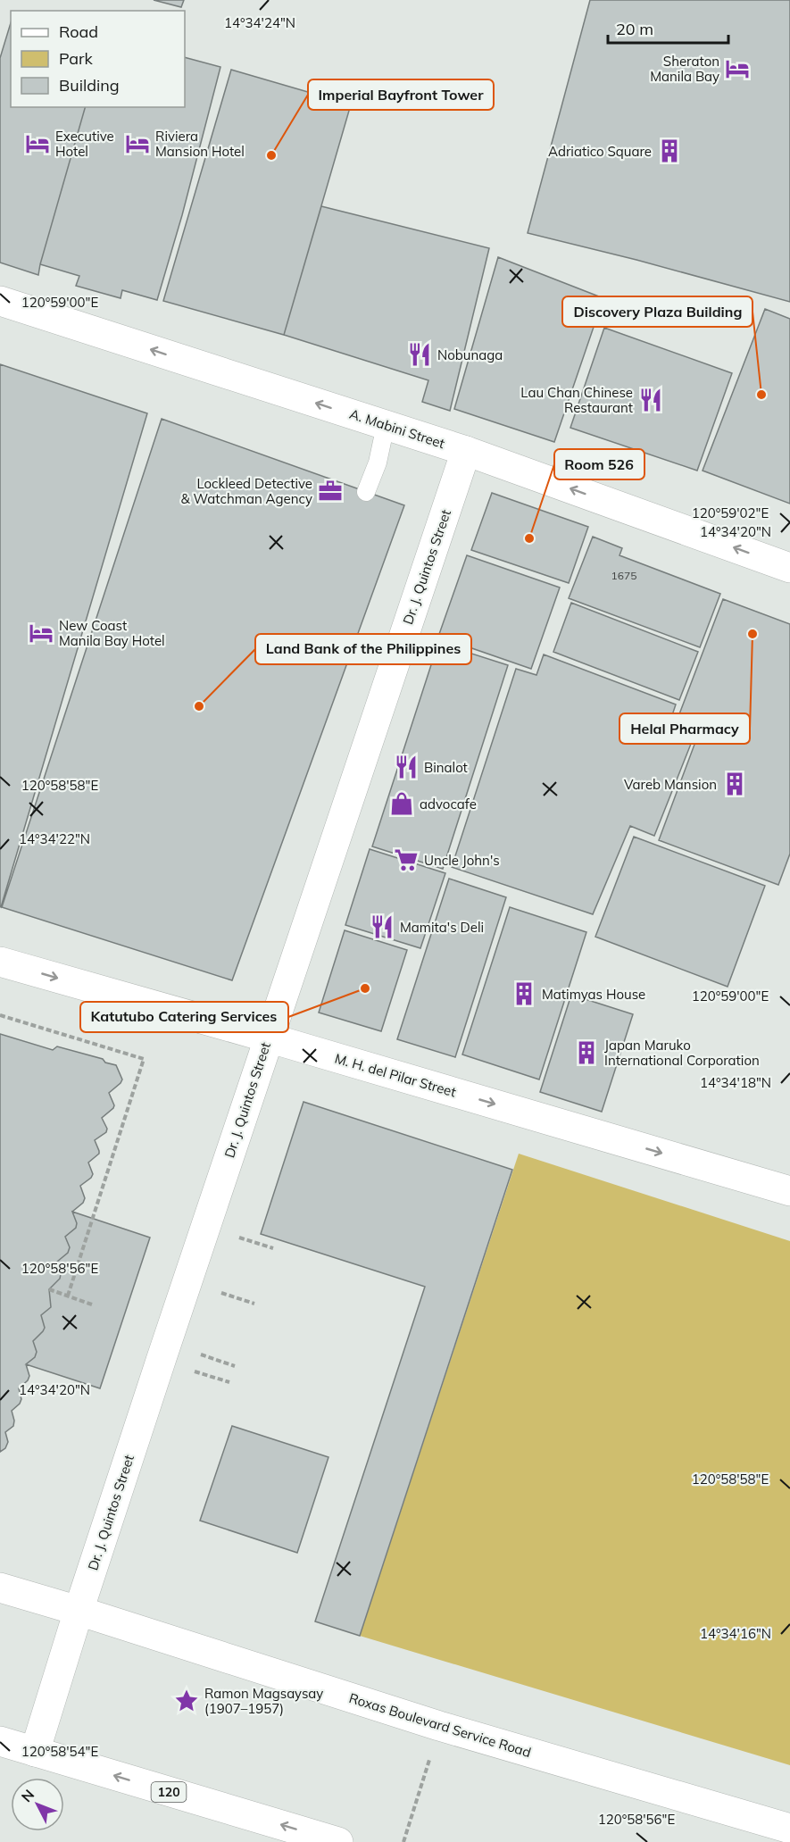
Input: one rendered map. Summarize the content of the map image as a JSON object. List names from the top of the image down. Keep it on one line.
{"streets":{"main road":["A. Mabini Street","Dr. J. Quintos Street","M. H. del Pilar Street","Roxas Boulevard Service Road","120"]},"crossings":[["A. Mabini Street","Dr. J. Quintos Street"],["Dr. J. Quintos Street","M. H. del Pilar Street"],["Dr. J. Quintos Street","Roxas Boulevard Service Road"],["Dr. J. Quintos Street","120"]],"one_way":["A. Mabini Street","M. H. del Pilar Street"],"places":{"hotel":["Sheraton Manila Bay","Executive Hotel","Riviera Mansion Hotel","New Coast Manila Bay Hotel"],"building":["Adriatico Square","Vareb Mansion","Matimyas House","Japan Maruko International Corporation"],"other":["Imperial Bayfront Tower","Discovery Plaza Building","Room 526","Helal Pharmacy","Land Bank of the Philippines","Katutubo Catering Services"],"restaurant":["Nobunaga","Lau Chan Chinese Restaurant","Binalot","Mamita's Deli"],"office":["Lockleed Detective & Watchman Agency"],"shop":["advocafe"],"supermarket":["Uncle John's"],"place":["Ramon Magsaysay (1907–1957)"]},"house_numbers":["1675"],"legend":["Road","Park","Building"],"scale_bar":"20 m","north":"top left","coordinates":["14°34'24\"N","120°59'00\"E","120°59'02\"E","14°34'20\"N","120°58'58\"E","14°34'22\"N","14°34'18\"N","120°58'56\"E","14°34'16\"N","120°58'54\"E"]}
